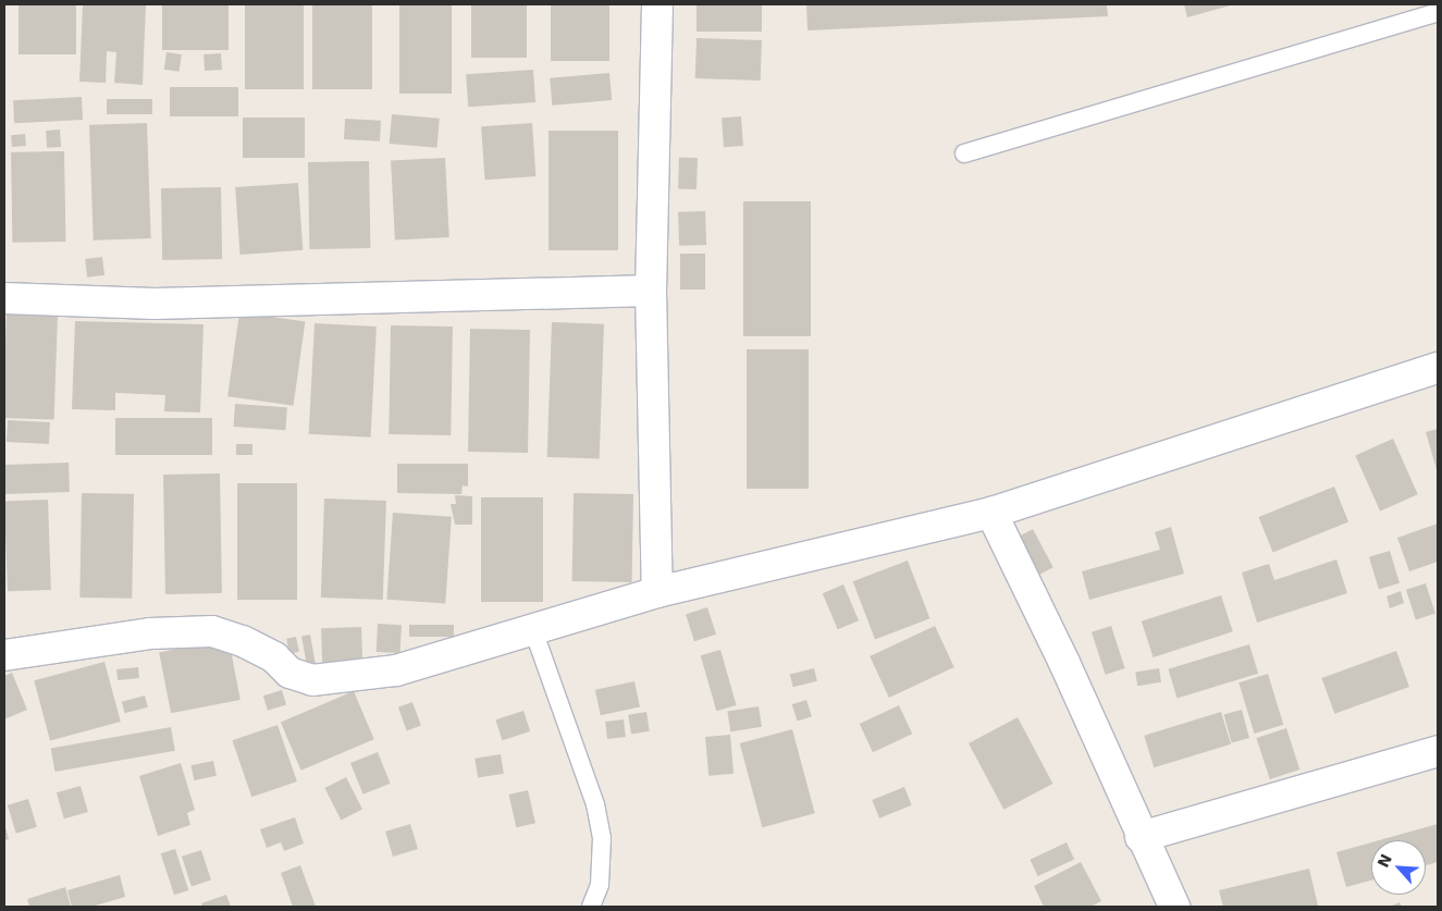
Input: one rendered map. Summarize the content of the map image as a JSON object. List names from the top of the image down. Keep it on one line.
{"north":"top left"}
